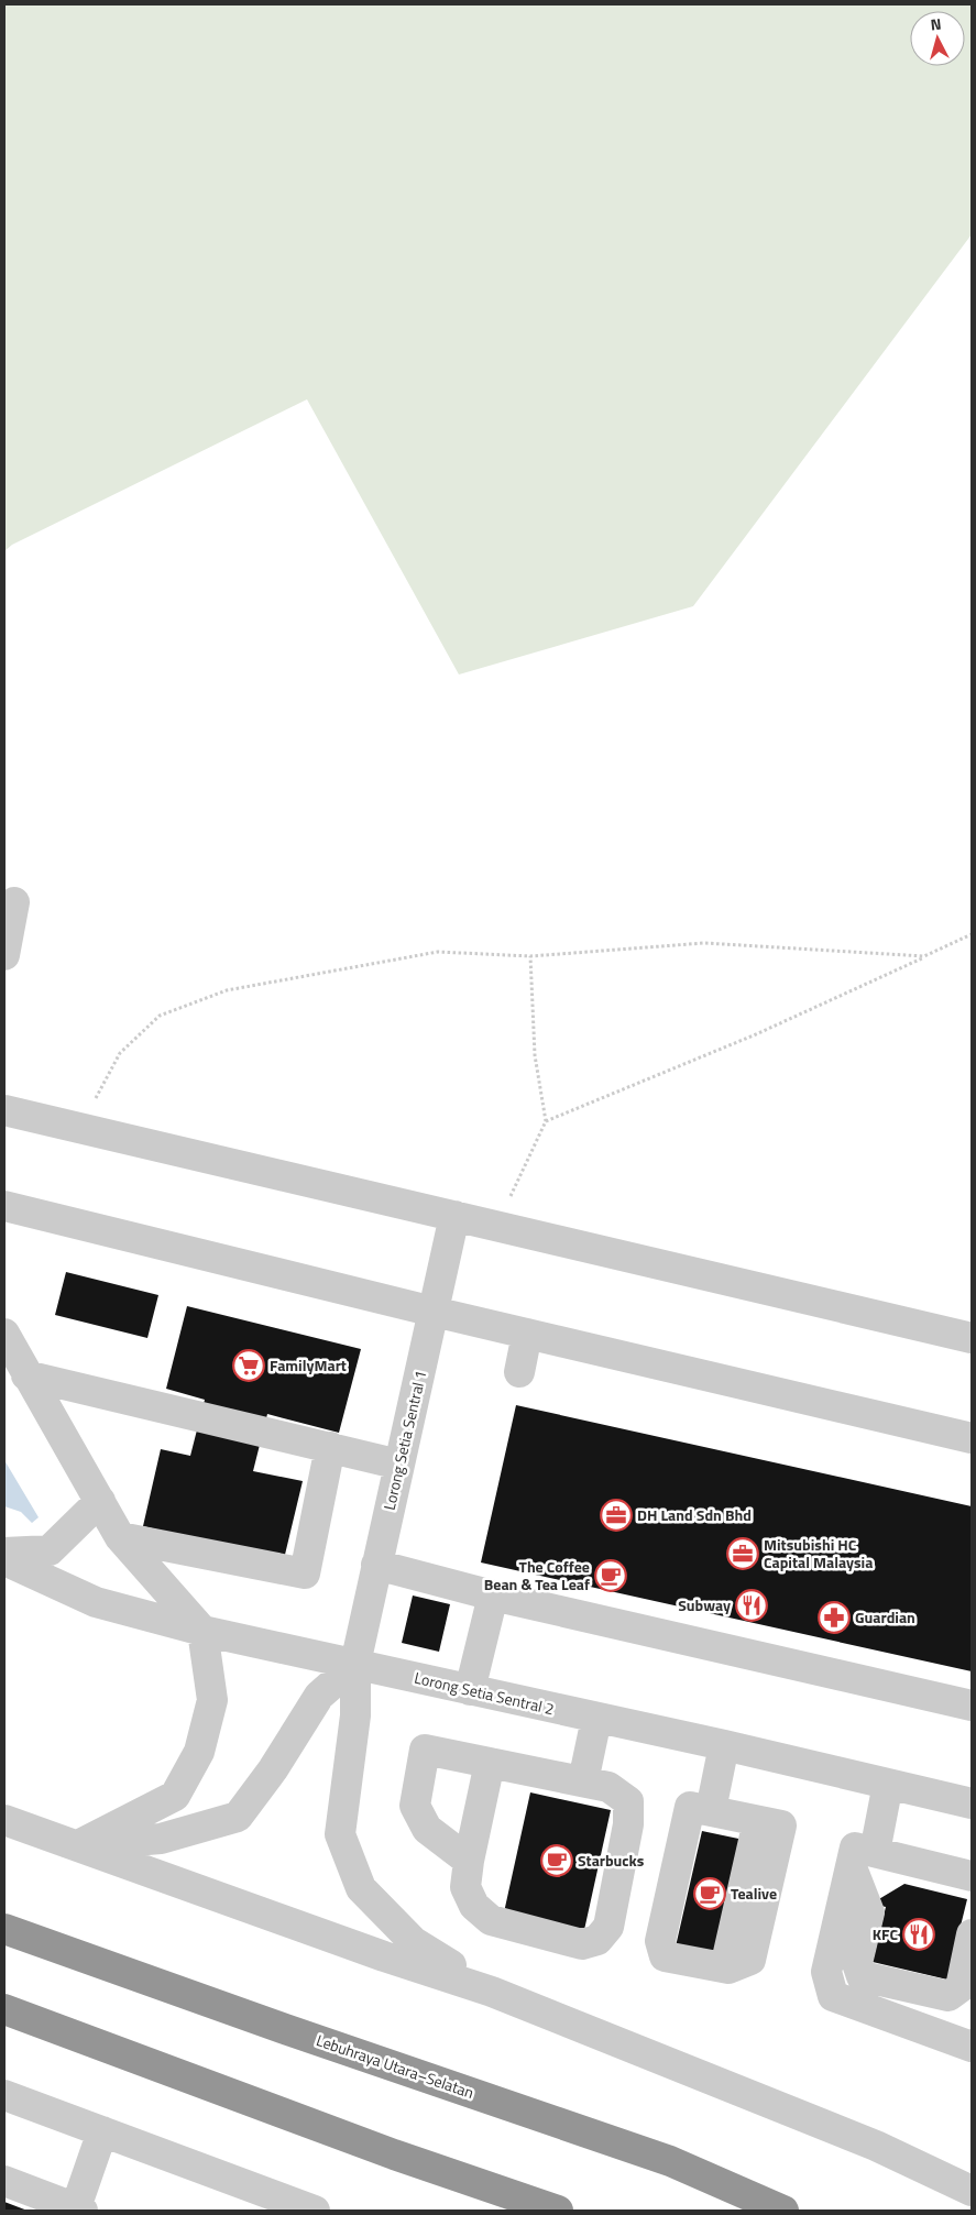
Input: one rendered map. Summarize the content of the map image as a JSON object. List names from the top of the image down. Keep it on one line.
{"streets":{"highway":["Lebuhraya Utara–Selatan"],"street":["Lorong Setia Sentral 1","Lorong Setia Sentral 2"]},"crossings":[["Lorong Setia Sentral 1","Lorong Setia Sentral 2"]],"places":{"supermarket":["FamilyMart"],"office":["DH Land Sdn Bhd","Mitsubishi HC Capital Malaysia"],"cafe":["The Coffee Bean & Tea Leaf","Starbucks","Tealive"],"restaurant":["Subway","KFC"],"pharmacy":["Guardian"]},"north":"top"}
